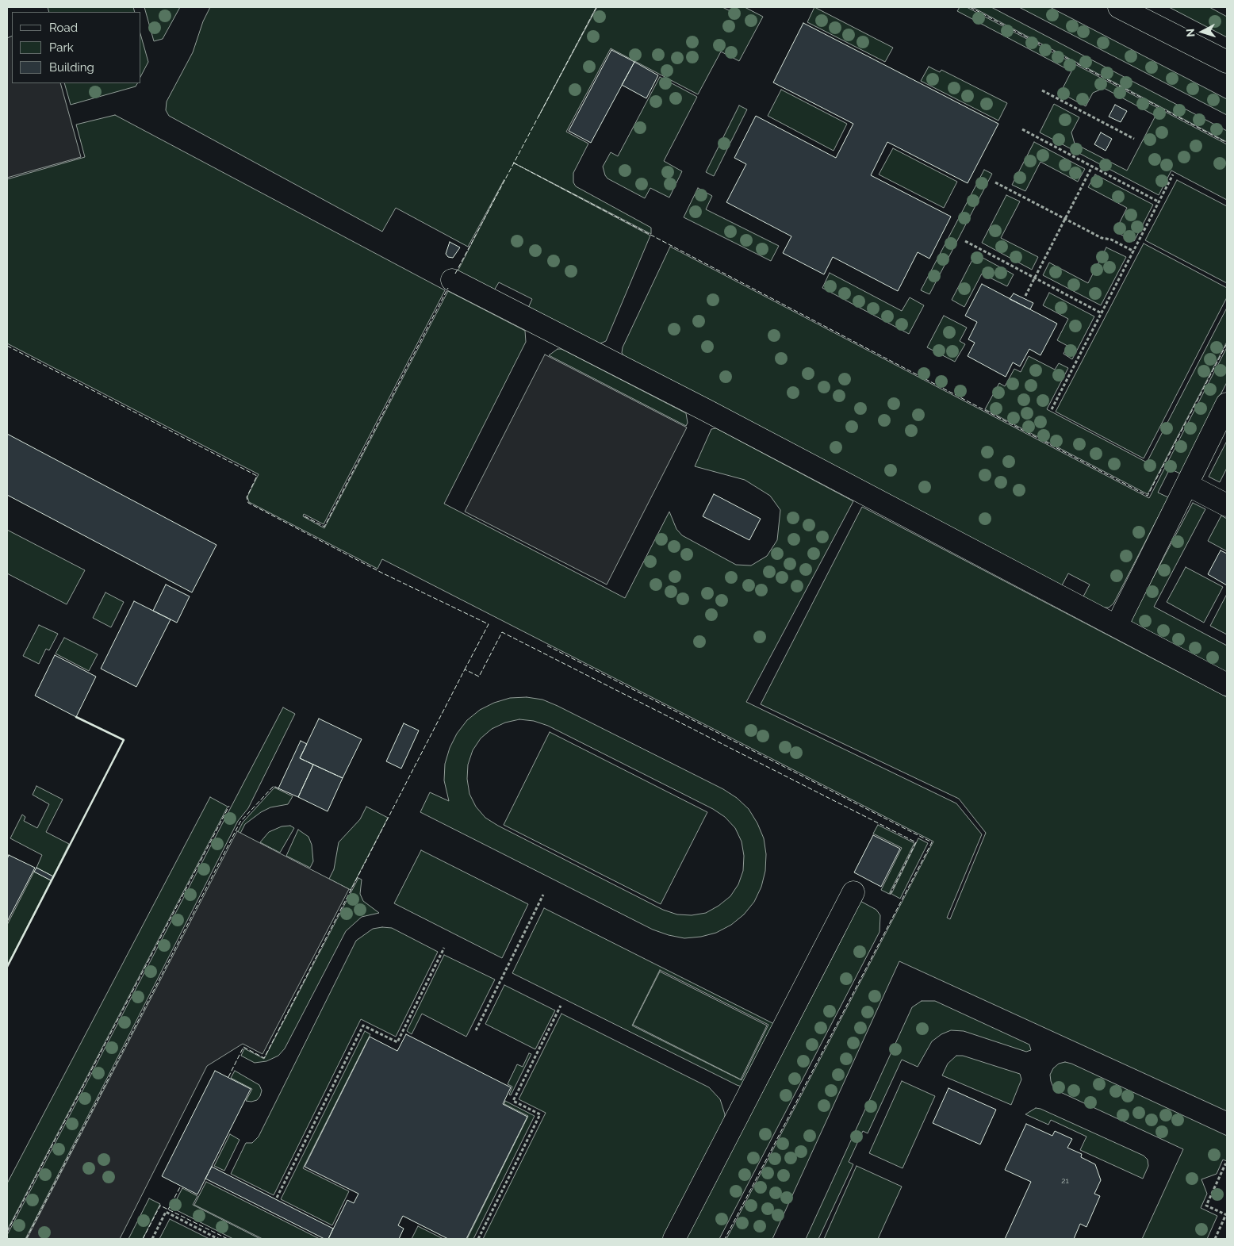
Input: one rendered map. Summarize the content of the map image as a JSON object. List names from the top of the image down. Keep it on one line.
{"house_numbers":["21"],"legend":["Road","Park","Building"],"north":"left"}
